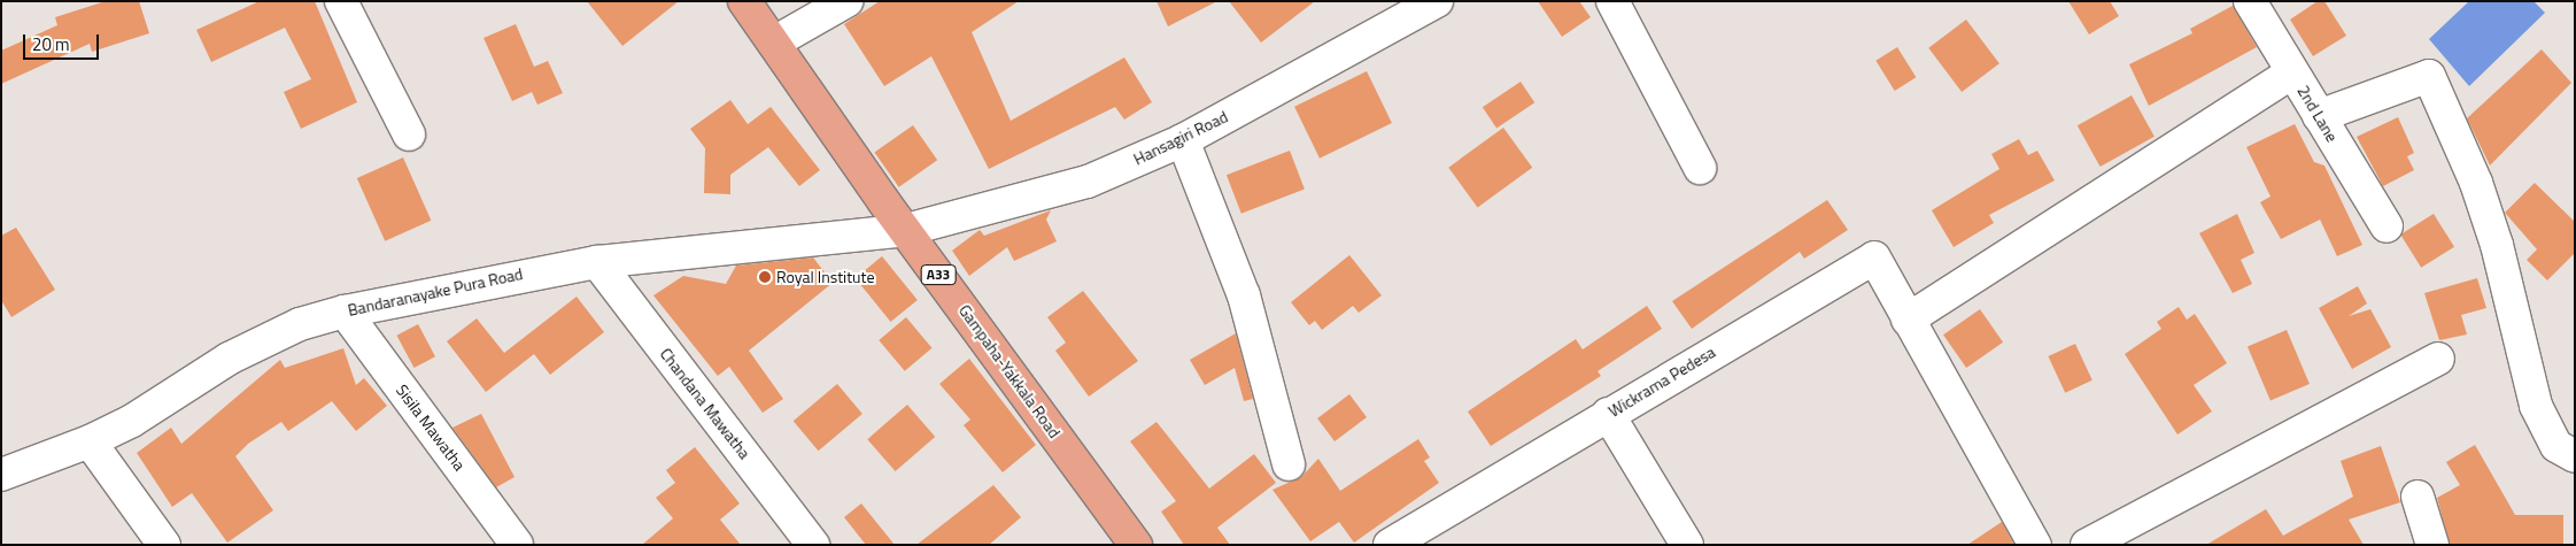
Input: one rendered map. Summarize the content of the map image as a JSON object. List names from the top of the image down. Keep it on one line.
{"streets":{"highway":["A33","Gampaha-Yakkala Road"],"street":["2nd Lane","Hansagiri Road","Bandaranayake Pura Road","Wickrama Pedesa","Chandana Mawatha","Sisila Mawatha"]},"crossings":[["Hansagiri Road","Bandaranayake Pura Road"],["Hansagiri Road","Gampaha-Yakkala Road"],["Bandaranayake Pura Road","Gampaha-Yakkala Road"],["Bandaranayake Pura Road","Chandana Mawatha"],["Bandaranayake Pura Road","Sisila Mawatha"]],"places":["Royal Institute"],"scale_bar":"20 m"}
